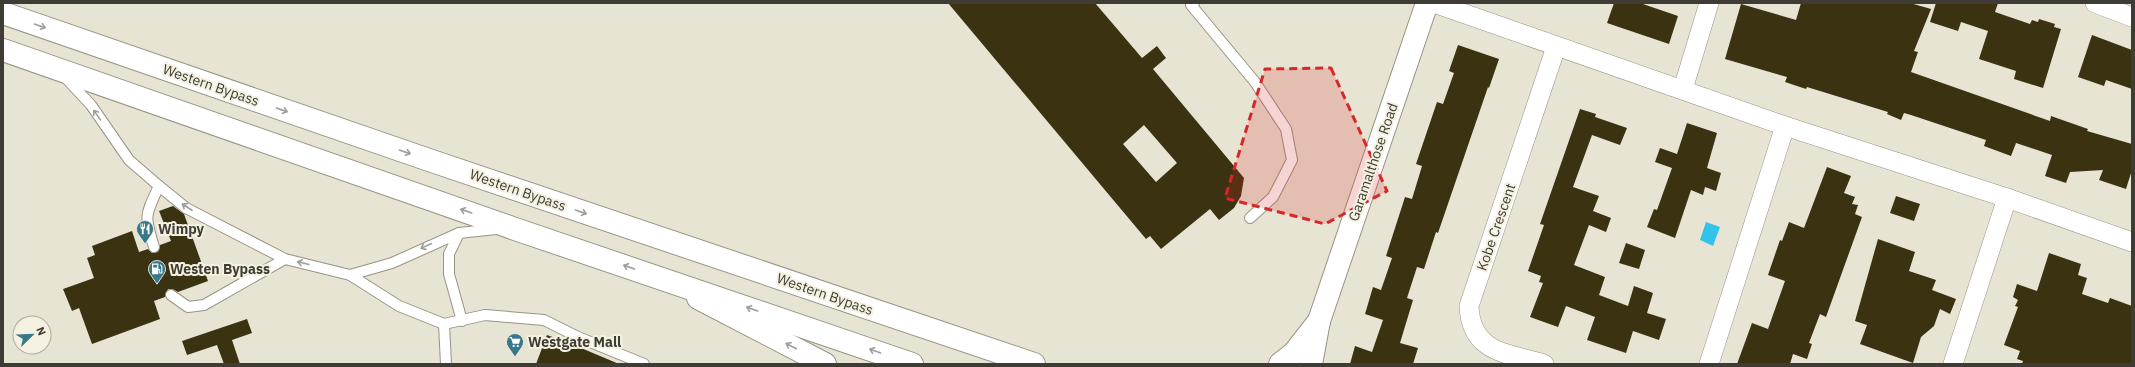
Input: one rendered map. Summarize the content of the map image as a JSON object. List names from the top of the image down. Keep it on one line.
{"streets":{"main road":["Western Bypass","Garamalthose Road"],"street":["Kobe Crescent"]},"places":{"restaurant":["Wimpy"],"fuel station":["Westen Bypass"],"supermarket":["Westgate Mall"]},"north":"top right"}
